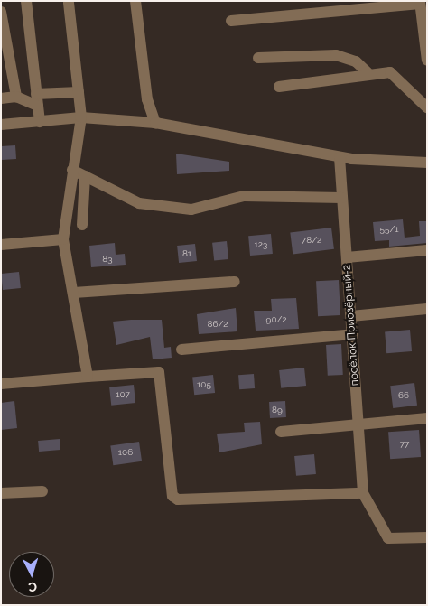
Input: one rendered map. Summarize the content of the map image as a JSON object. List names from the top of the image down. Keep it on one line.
{"streets":{"street":["посёлок Приозёрный-2"]},"house_numbers":["55/1","78/2","123","81","83","90/2","86/2","105","107","66","89","77","106"],"north":"bottom"}
